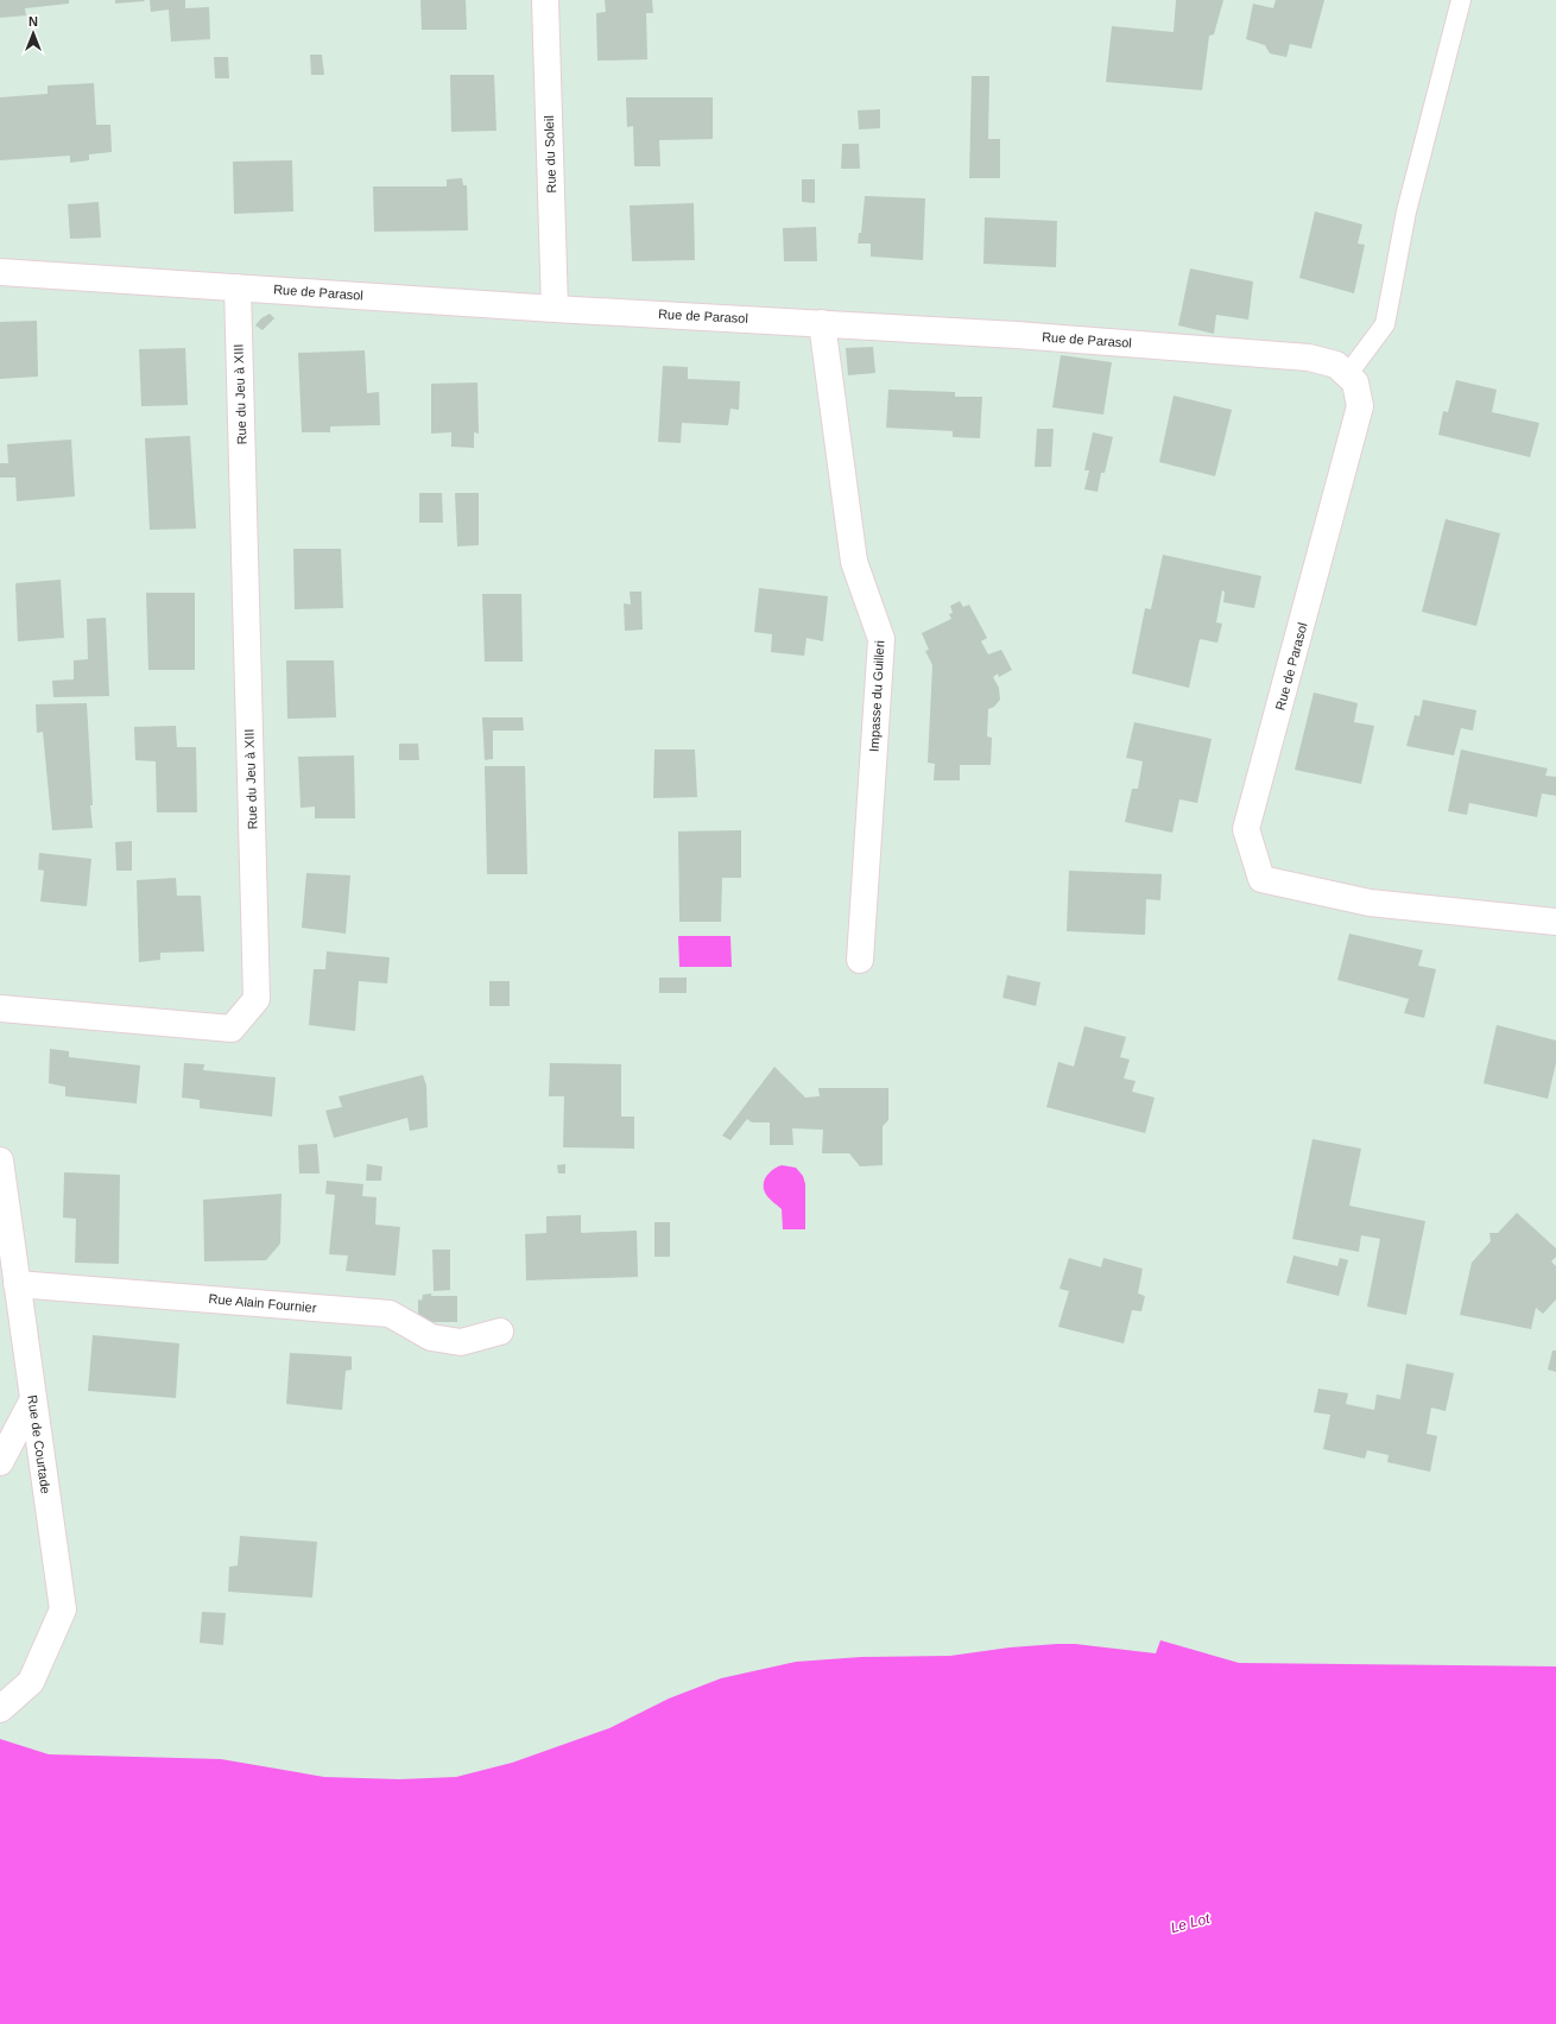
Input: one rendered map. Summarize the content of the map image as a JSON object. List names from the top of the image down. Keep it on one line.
{"streets":{"street":["Rue du Soleil","Rue de Parasol","Rue du Jeu à XIII","Impasse du Guilleri","Rue Alain Fournier","Rue de Courtade"]},"crossings":[["Rue du Soleil","Rue de Parasol"],["Rue de Parasol","Rue du Jeu à XIII"],["Rue de Parasol","Impasse du Guilleri"],["Rue Alain Fournier","Rue de Courtade"]],"water":["Le Lot"],"north":"top"}
